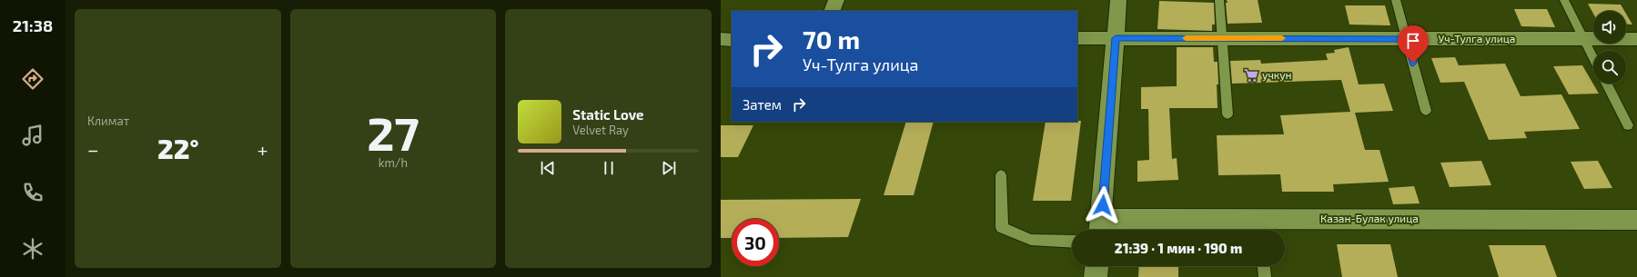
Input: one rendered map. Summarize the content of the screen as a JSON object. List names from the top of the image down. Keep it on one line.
{"streets":{"street":["Уч-Тулга улица","Казан-Булак улица"]},"places":{"supermarket":["учкун"]},"page":{"tabs":"21:38","tile":["Климат",["27","km/h"]],"turn":["70 m","Уч-Тулга улица"],"then":"Затем","song":["Static Love","Velvet Ray"],"heat":["−","22°","+"],"limit":"30","trip":"21:39 · 1 мин · 190 m"}}
